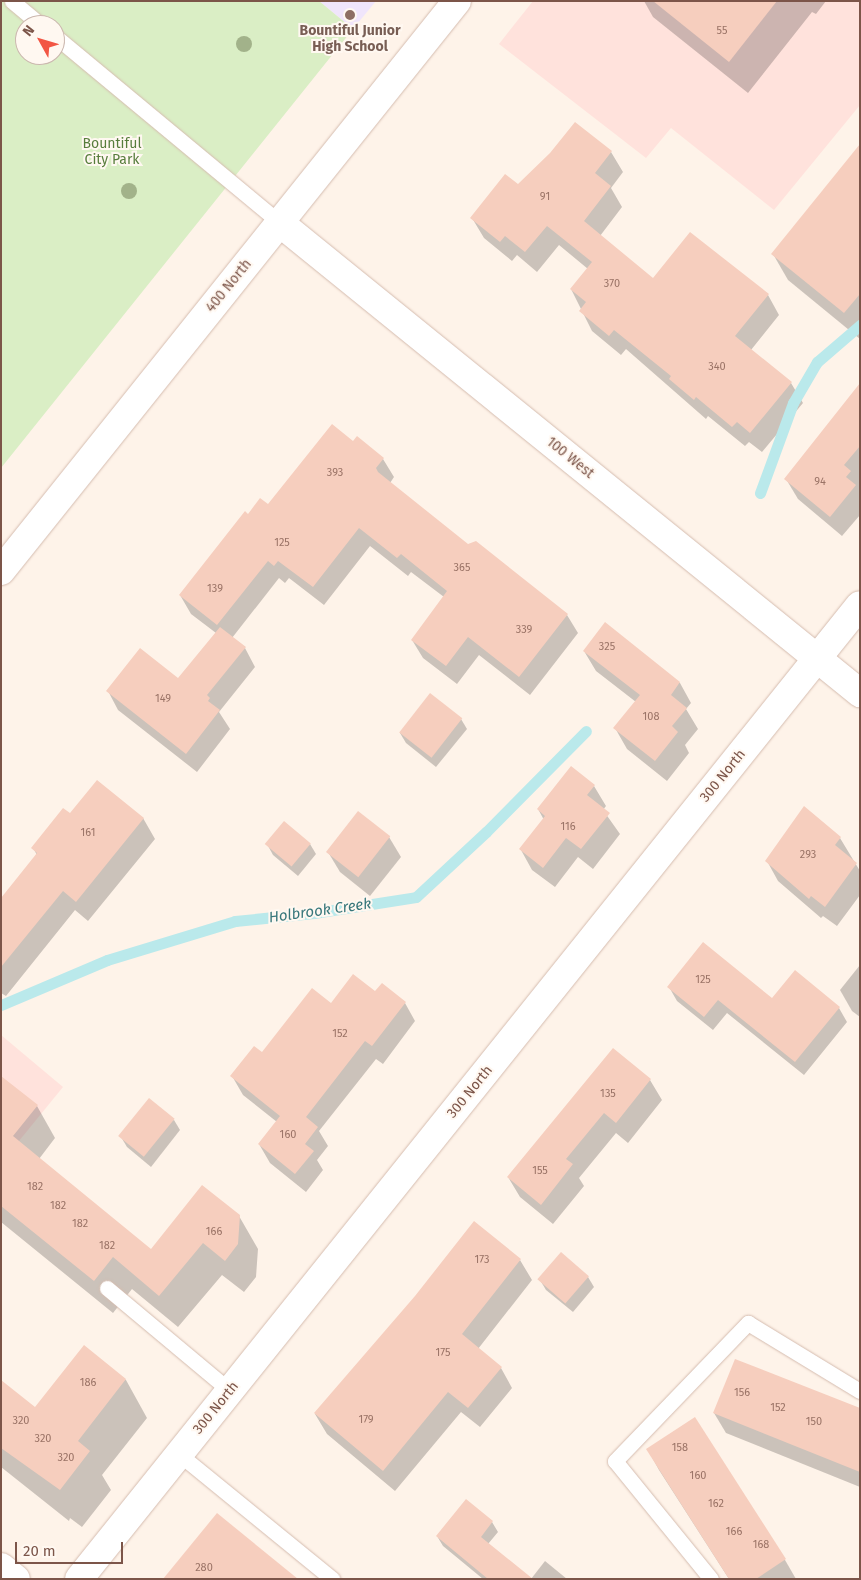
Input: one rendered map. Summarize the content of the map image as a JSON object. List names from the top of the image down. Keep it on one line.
{"streets":{"street":["400 North","100 West","300 North"]},"crossings":[["400 North","100 West"],["100 West","300 North"]],"water":["Holbrook Creek"],"parks":["Bountiful City Park"],"places":["Bountiful Junior High School"],"house_numbers":["55","91","370","340","393","94","125","365","139","339","325","149","108","116","161","293","125","152","135","160","155","182","182","182","166","182","173","175","186","156","152","179","320","150","320","158","320","160","162","166","168","280"],"scale_bar":"20 m","north":"top left"}
